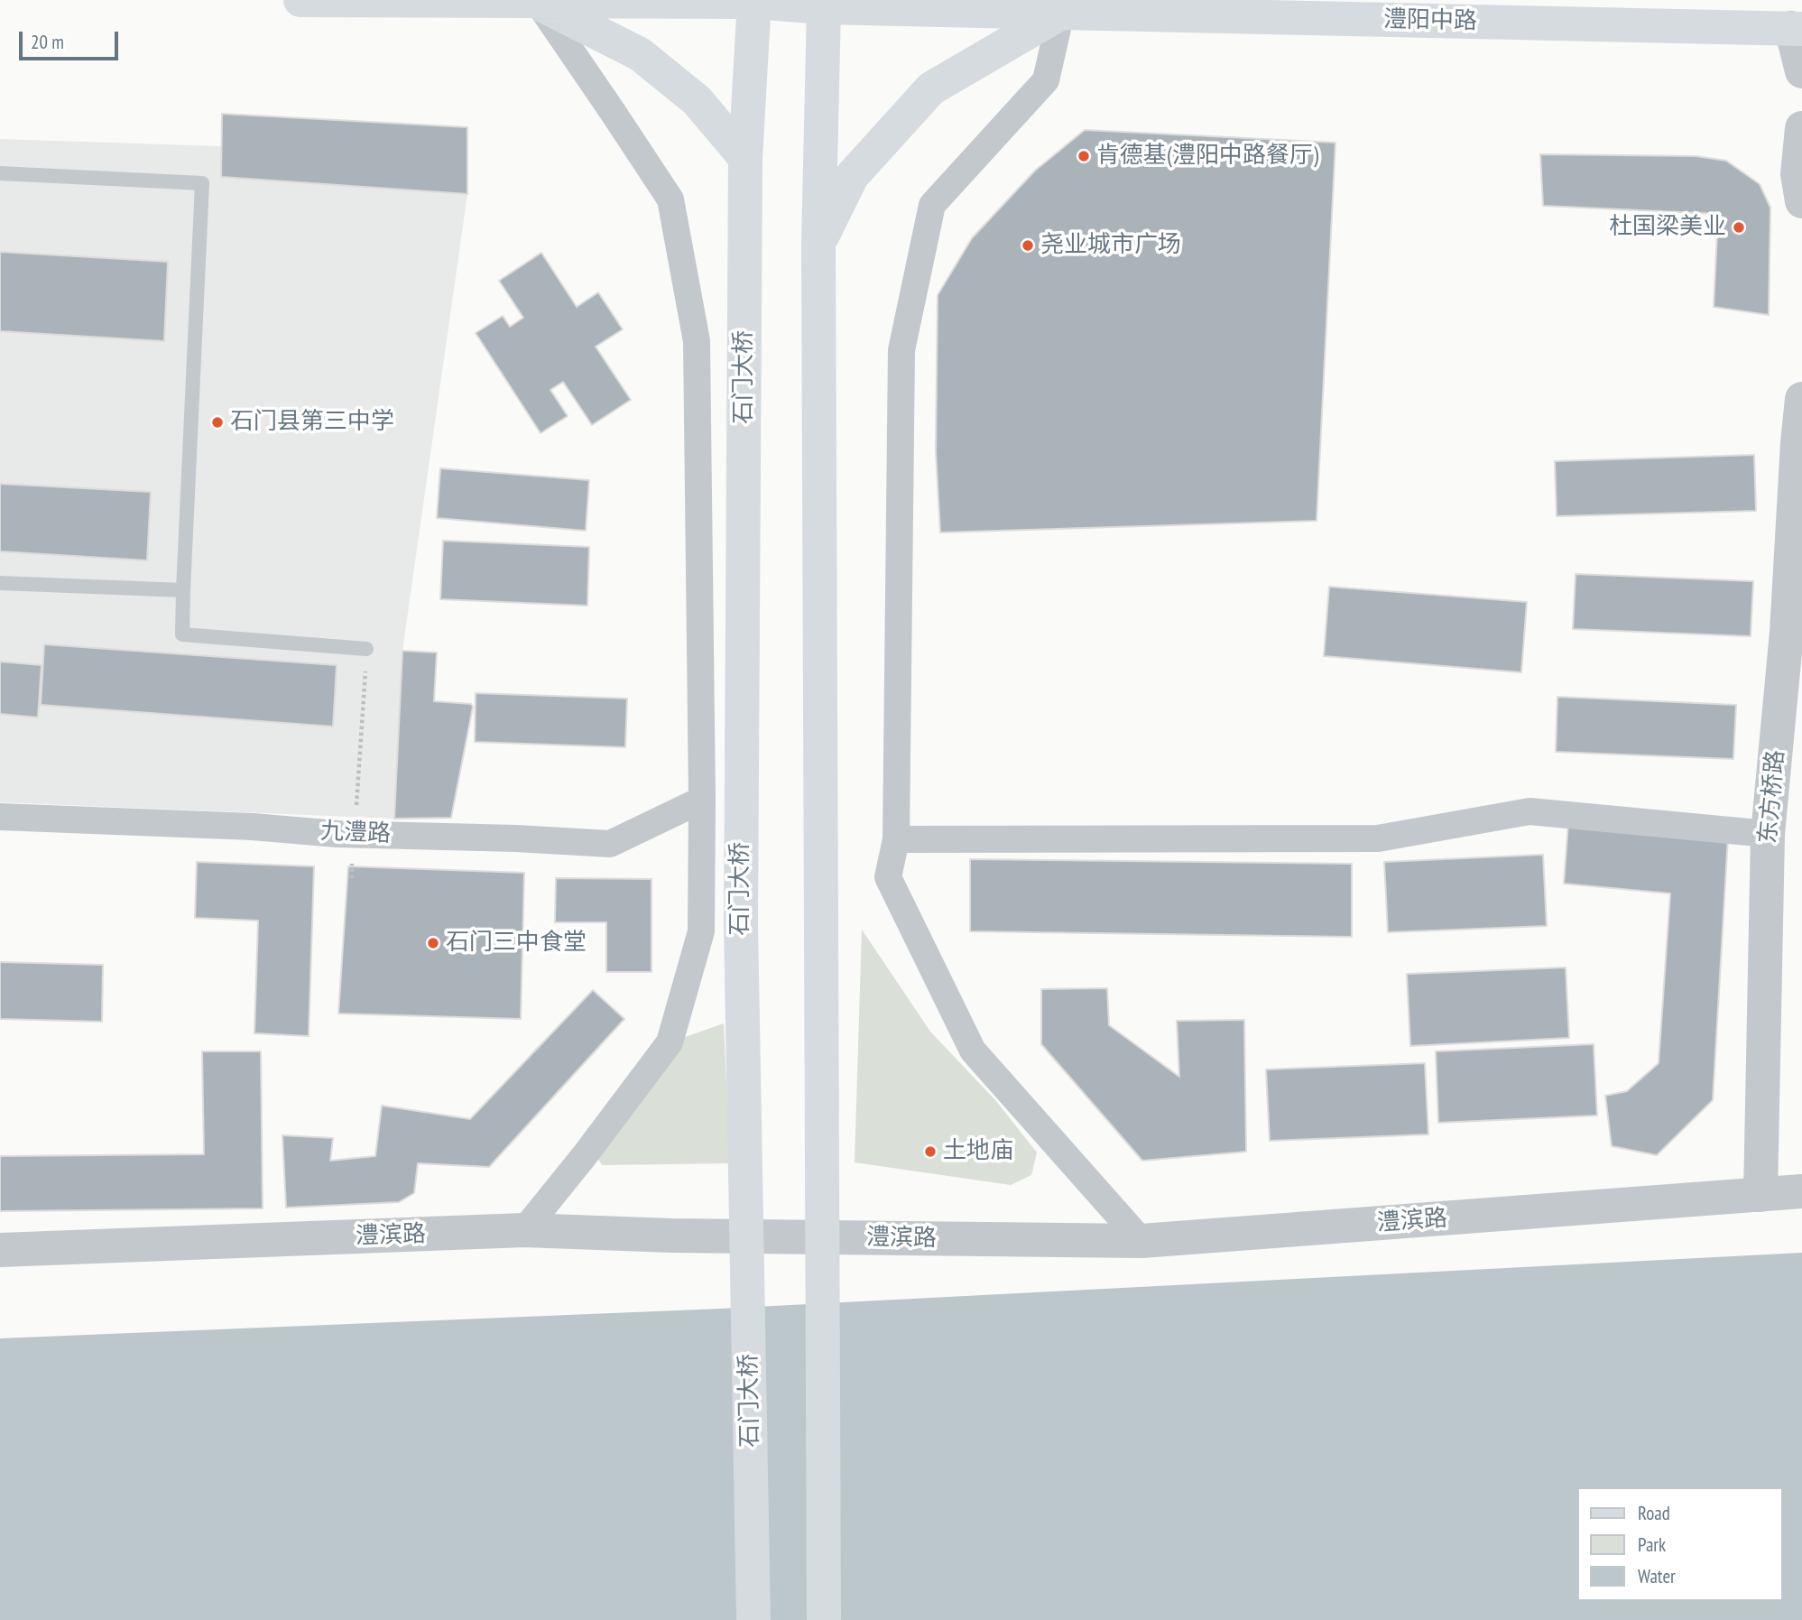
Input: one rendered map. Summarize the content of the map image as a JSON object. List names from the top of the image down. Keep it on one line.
{"streets":{"main road":["澧阳中路","石门大桥"],"street":["东方桥路","九澧路","澧滨路"]},"crossings":[["澧阳中路","石门大桥"],["东方桥路","澧滨路"]],"places":["肯德基(澧阳中路餐厅)","杜国梁美业","尧业城市广场","石门县第三中学","石门三中食堂","土地庙"],"legend":["Road","Park","Water"],"scale_bar":"20 m"}
